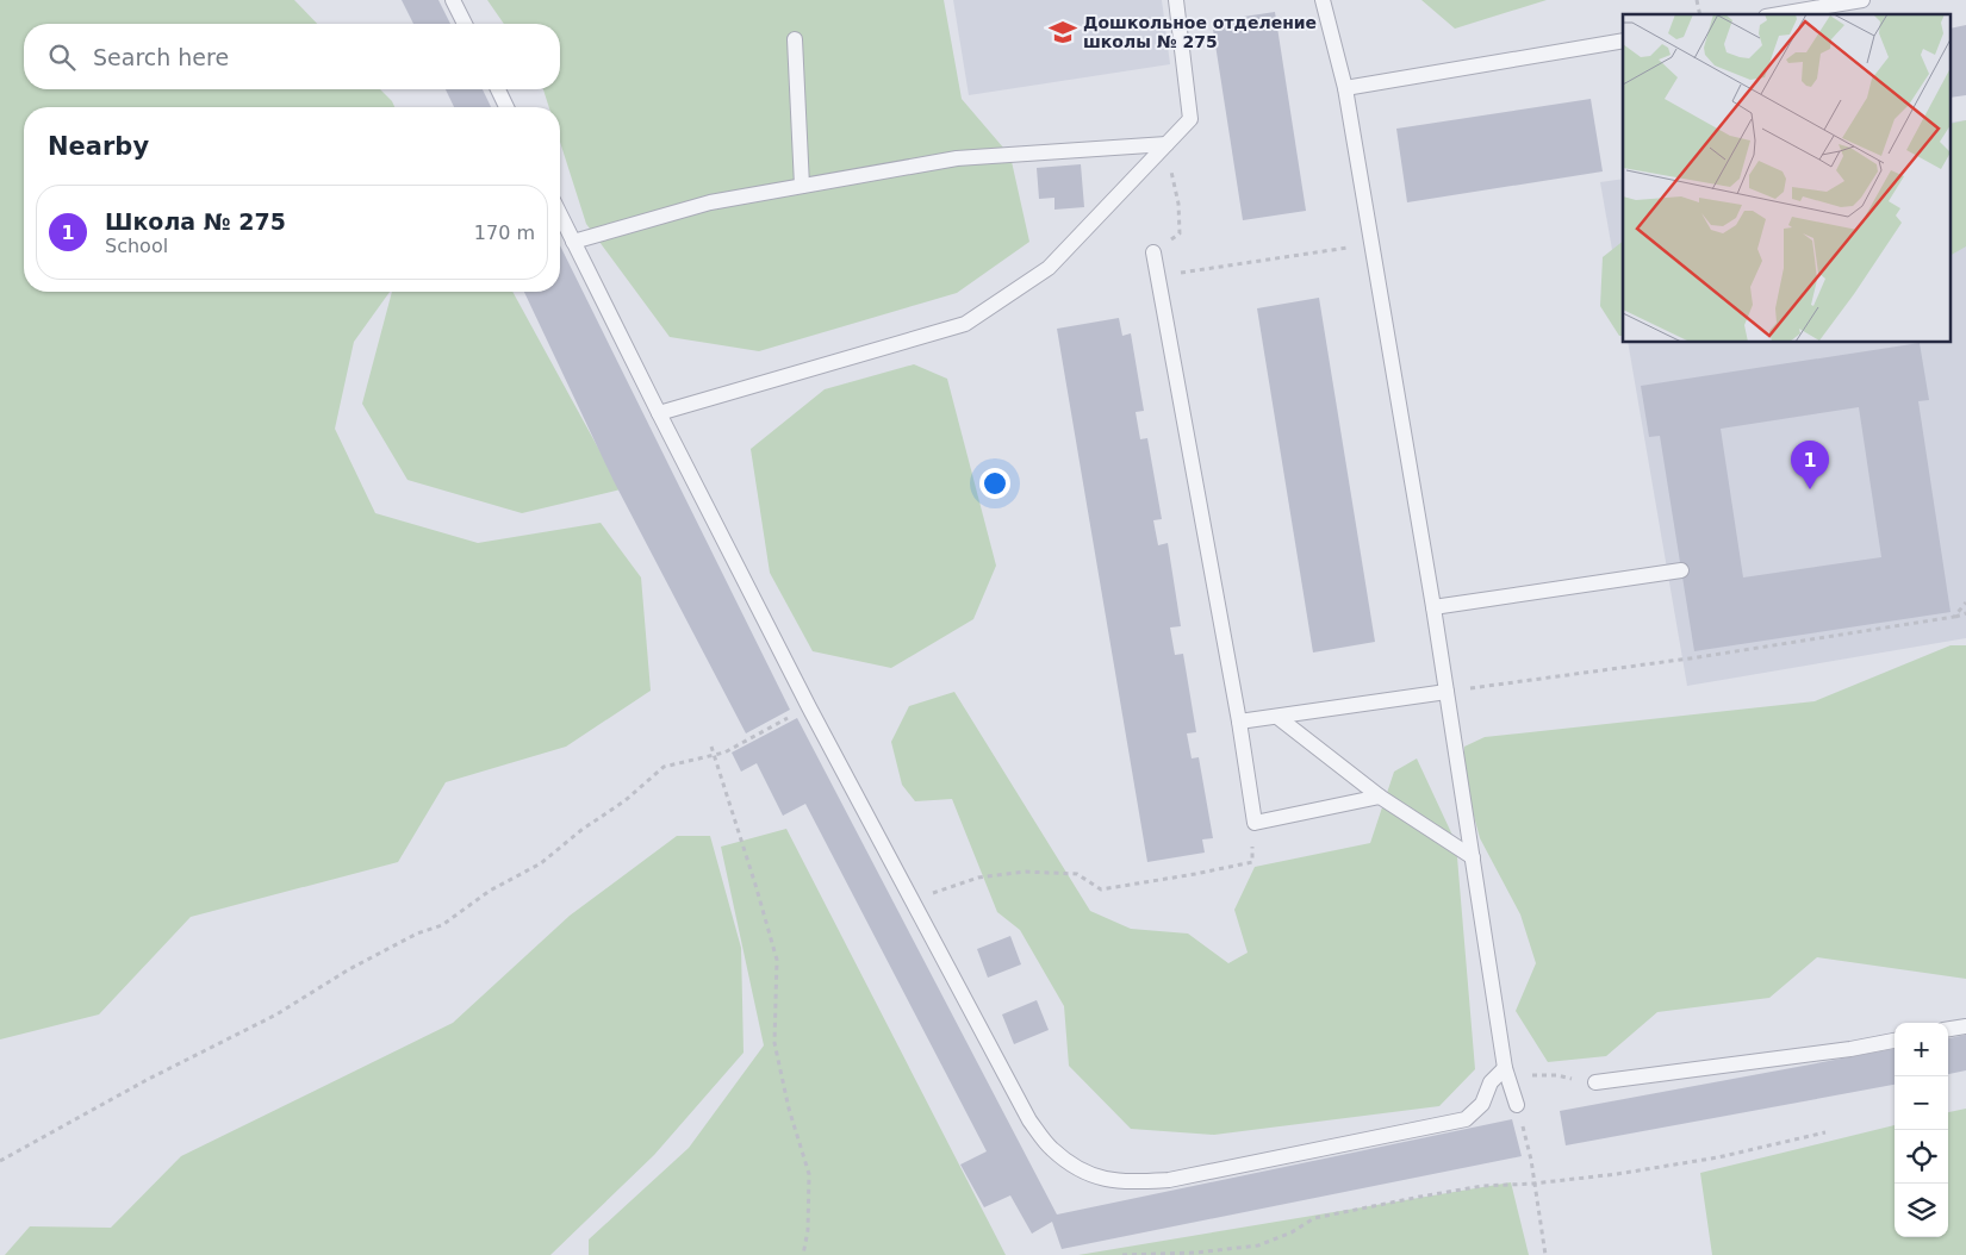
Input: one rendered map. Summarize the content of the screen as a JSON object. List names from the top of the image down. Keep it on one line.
{"places":{"school or university":["Дошкольное отделение школы № 275"]},"page":{"search":"Search here","heading":"Nearby","list":[{"mark":"1","name":"Школа № 275","note":"School","value":"170 m"}],"pins":"1","map_buttons":["+","−"]}}
